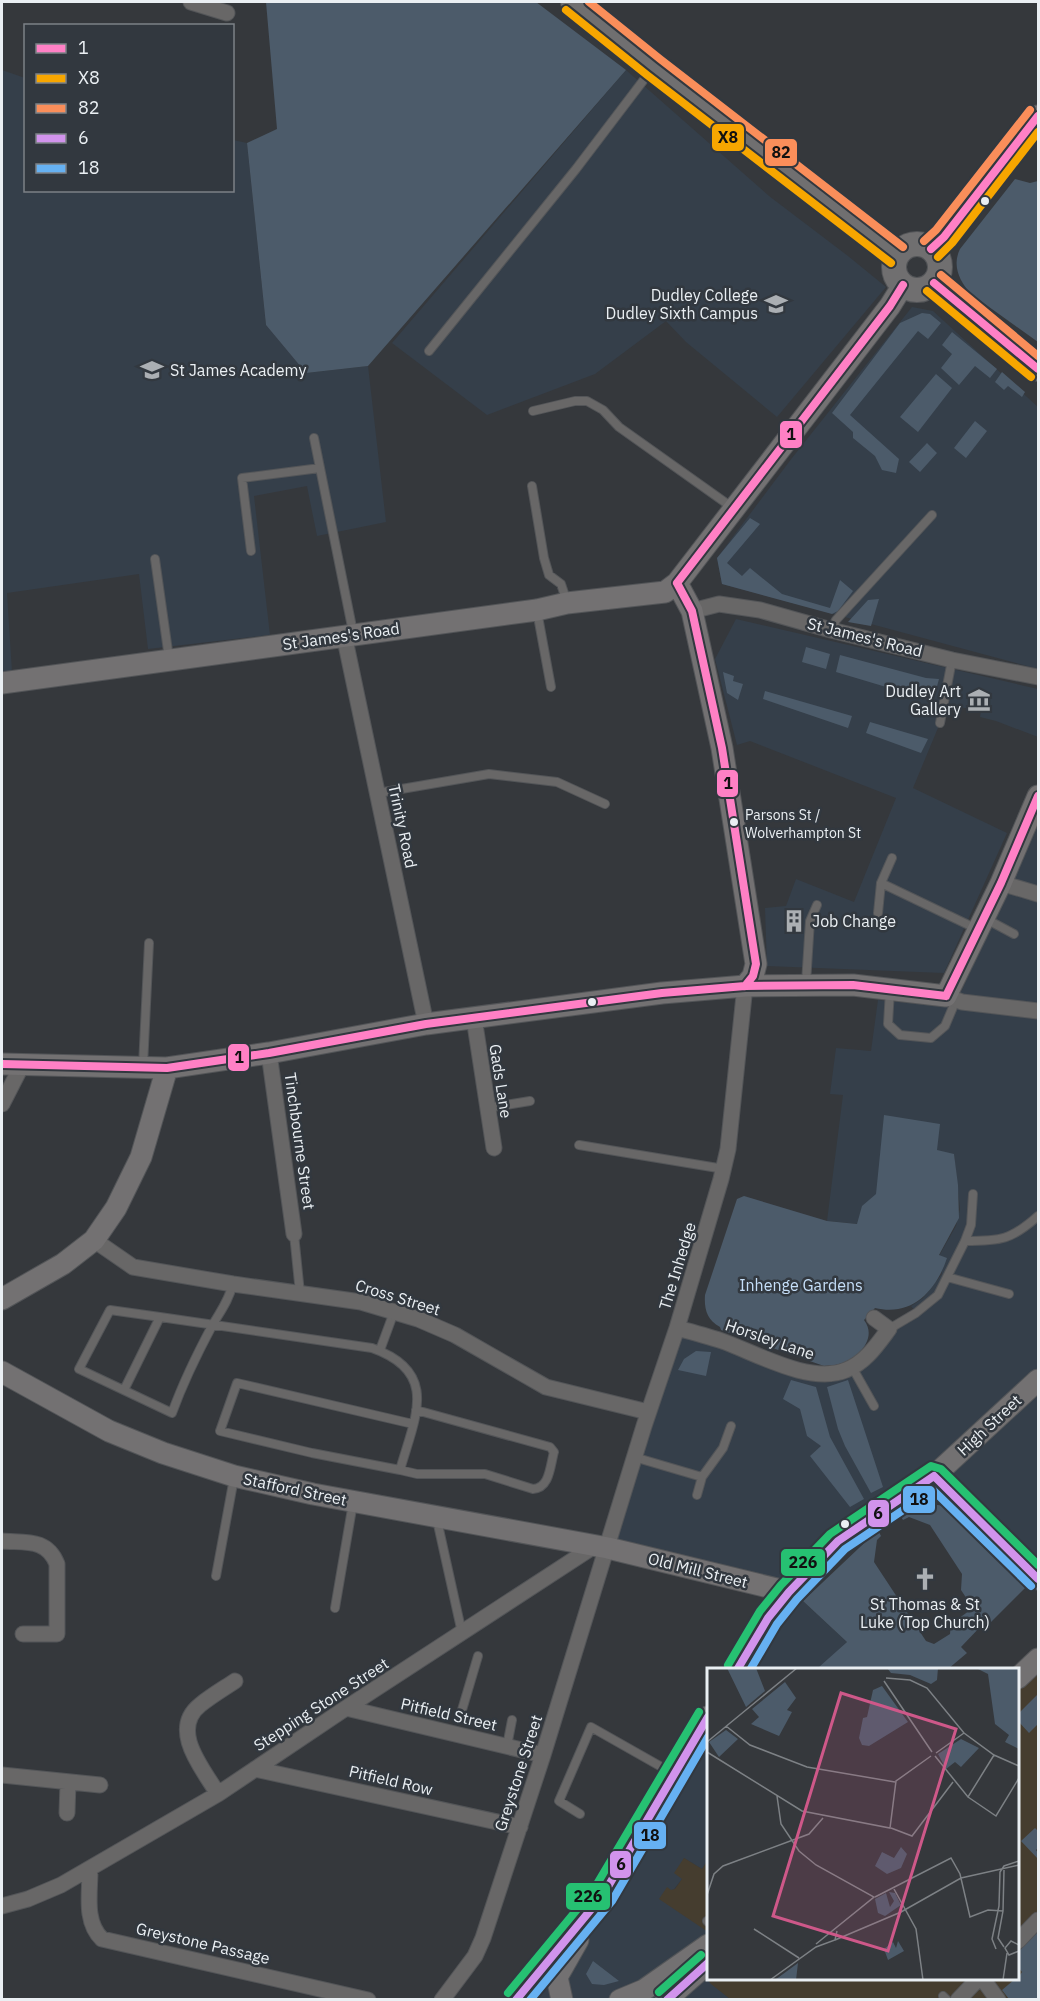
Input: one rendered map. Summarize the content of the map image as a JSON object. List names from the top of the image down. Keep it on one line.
{"streets":{"main road":["St James's Road","High Street","Stafford Street","Old Mill Street"],"street":["Trinity Road","Gads Lane","Tinchbourne Street","The Inhedge","Cross Street","Horsley Lane","Stepping Stone Street","Pitfield Street","Greystone Street","Pitfield Row","Greystone Passage"]},"crossings":[["St James's Road","Trinity Road"],["The Inhedge","Cross Street"],["The Inhedge","Horsley Lane"],["The Inhedge","Stafford Street"],["The Inhedge","Old Mill Street"],["The Inhedge","Stepping Stone Street"],["The Inhedge","Greystone Street"],["High Street","Old Mill Street"],["Stafford Street","Old Mill Street"],["Stafford Street","Stepping Stone Street"],["Stafford Street","Greystone Street"],["Old Mill Street","Stepping Stone Street"],["Old Mill Street","Greystone Street"],["Stepping Stone Street","Pitfield Street"],["Stepping Stone Street","Greystone Street"],["Stepping Stone Street","Pitfield Row"],["Stepping Stone Street","Greystone Passage"],["Pitfield Street","Greystone Street"],["Greystone Street","Pitfield Row"]],"parks":["Inhenge Gardens"],"places":{"school or university":["Dudley College Dudley Sixth Campus","St James Academy"],"museum":["Dudley Art Gallery"],"other":["Parsons St / Wolverhampton St"],"building":["Job Change"],"church":["St Thomas & St Luke (Top Church)"]},"lines":["transit line 82","transit line X8","transit line 1","transit line 226","transit line 6","transit line 18"],"legend":["1","X8","82","6","18"]}
